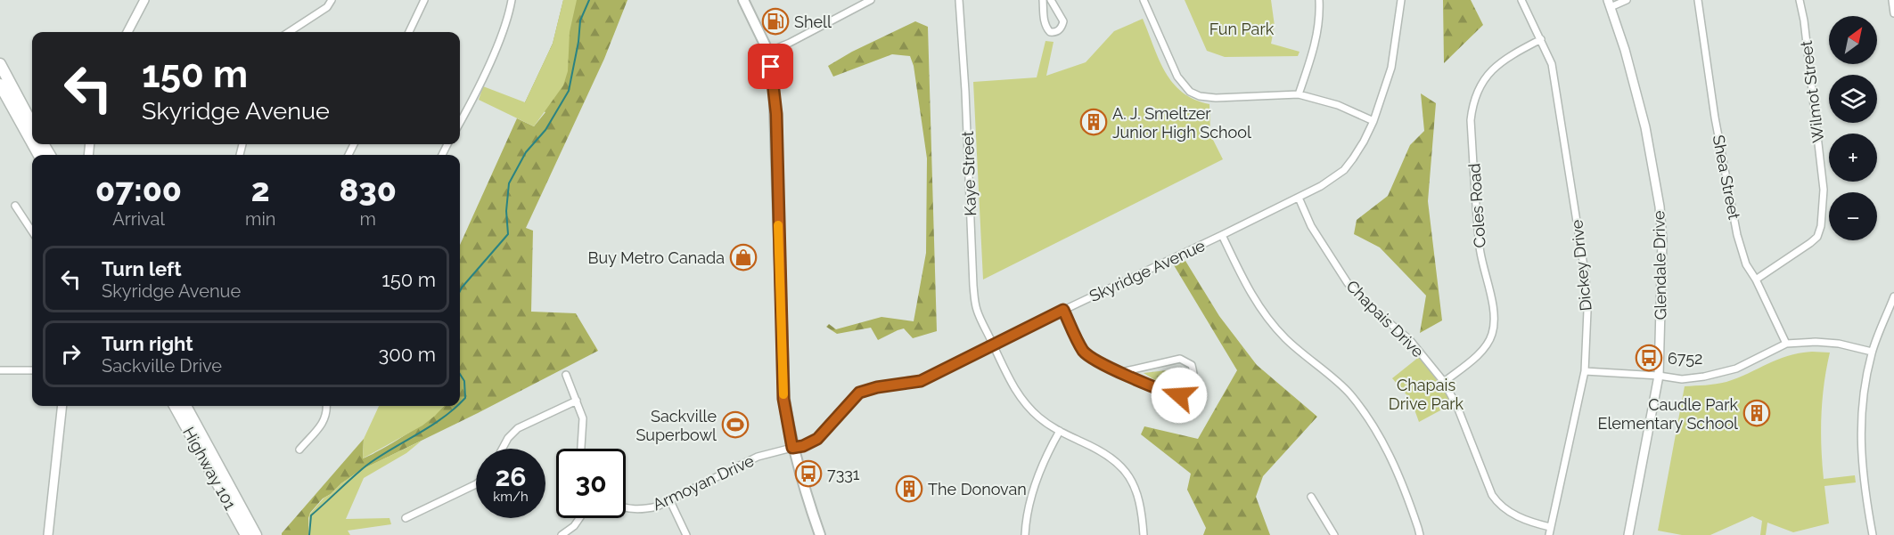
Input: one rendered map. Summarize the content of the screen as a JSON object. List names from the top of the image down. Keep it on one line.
{"streets":{"highway":["Highway 101"],"main road":["Glendale Drive"],"street":["Wilmot Street","Kaye Street","Shea Street","Coles Road","Dickey Drive","Skyridge Avenue","Chapais Drive","Armoyan Drive"]},"crossings":[["Wilmot Street","Shea Street"],["Kaye Street","Skyridge Avenue"],["Coles Road","Dickey Drive"],["Coles Road","Chapais Drive"],["Dickey Drive","Chapais Drive"],["Skyridge Avenue","Chapais Drive"],["Skyridge Avenue","Armoyan Drive"]],"parks":["Fun Park","Chapais Drive Park"],"places":{"fuel station":["Shell"],"building":["A. J. Smeltzer Junior High School","Caudle Park Elementary School","The Donovan"],"shop":["Buy Metro Canada"],"bus stop":["6752","7331"],"sports":["Sackville Superbowl"]},"north":"top right","page":{"map_buttons":["+","−"],"turn":["150 m","Skyridge Avenue"],"eta":["07:00","Arrival","2","min","830","m"],"list":[{"name":"Turn left","note":"Skyridge Avenue","value":"150 m"},{"name":"Turn right","note":"Sackville Drive","value":"300 m"}],"speed":"26 km/h","limit":"30"}}
